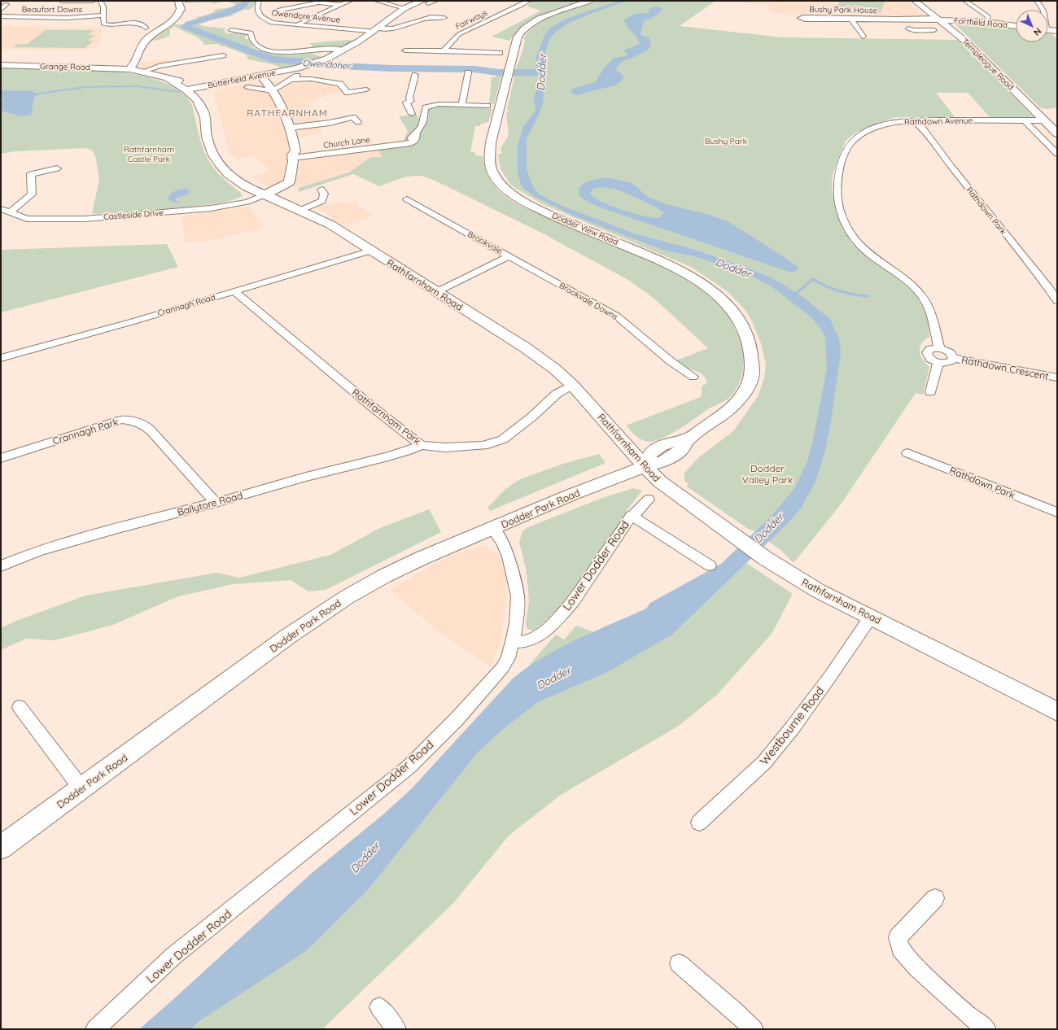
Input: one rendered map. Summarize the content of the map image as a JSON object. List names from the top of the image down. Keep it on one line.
{"streets":{"main road":["Fortfield Road","Templeogue Road","Grange Road","Butterfield Avenue","Dodder View Road","Rathfarnham Road","Dodder Park Road"],"street":["Beaufort Downs","Bushy Park House","Owendore Avenue","Fairways","Rathdown Avenue","Church Lane","Rathdown Park","Castleside Drive","Brookvale","Brookvale Downs","Crannagh Road","Rathdown Crescent","Rathfarnham Park","Crannagh Park","Ballytore Road","Lower Dodder Road","Westbourne Road"]},"crossings":[["Bushy Park House","Fortfield Road"],["Bushy Park House","Templeogue Road"],["Fortfield Road","Templeogue Road"],["Templeogue Road","Rathdown Avenue"],["Grange Road","Rathfarnham Road"],["Butterfield Avenue","Rathfarnham Road"],["Rathdown Avenue","Rathdown Park"],["Castleside Drive","Rathfarnham Road"],["Dodder View Road","Rathfarnham Road"],["Dodder View Road","Dodder Park Road"],["Brookvale","Rathfarnham Road"],["Brookvale","Brookvale Downs"],["Rathfarnham Road","Crannagh Road"],["Rathfarnham Road","Rathfarnham Park"],["Rathfarnham Road","Dodder Park Road"],["Rathfarnham Road","Westbourne Road"],["Crannagh Road","Rathfarnham Park"],["Rathfarnham Park","Ballytore Road"],["Crannagh Park","Ballytore Road"]],"districts":["RATHFARNHAM"],"water":["Owendoher","Dodder"],"parks":["Bushy Park","Rathfarnham Castle Park","Dodder Valley Park"],"north":"bottom right"}
